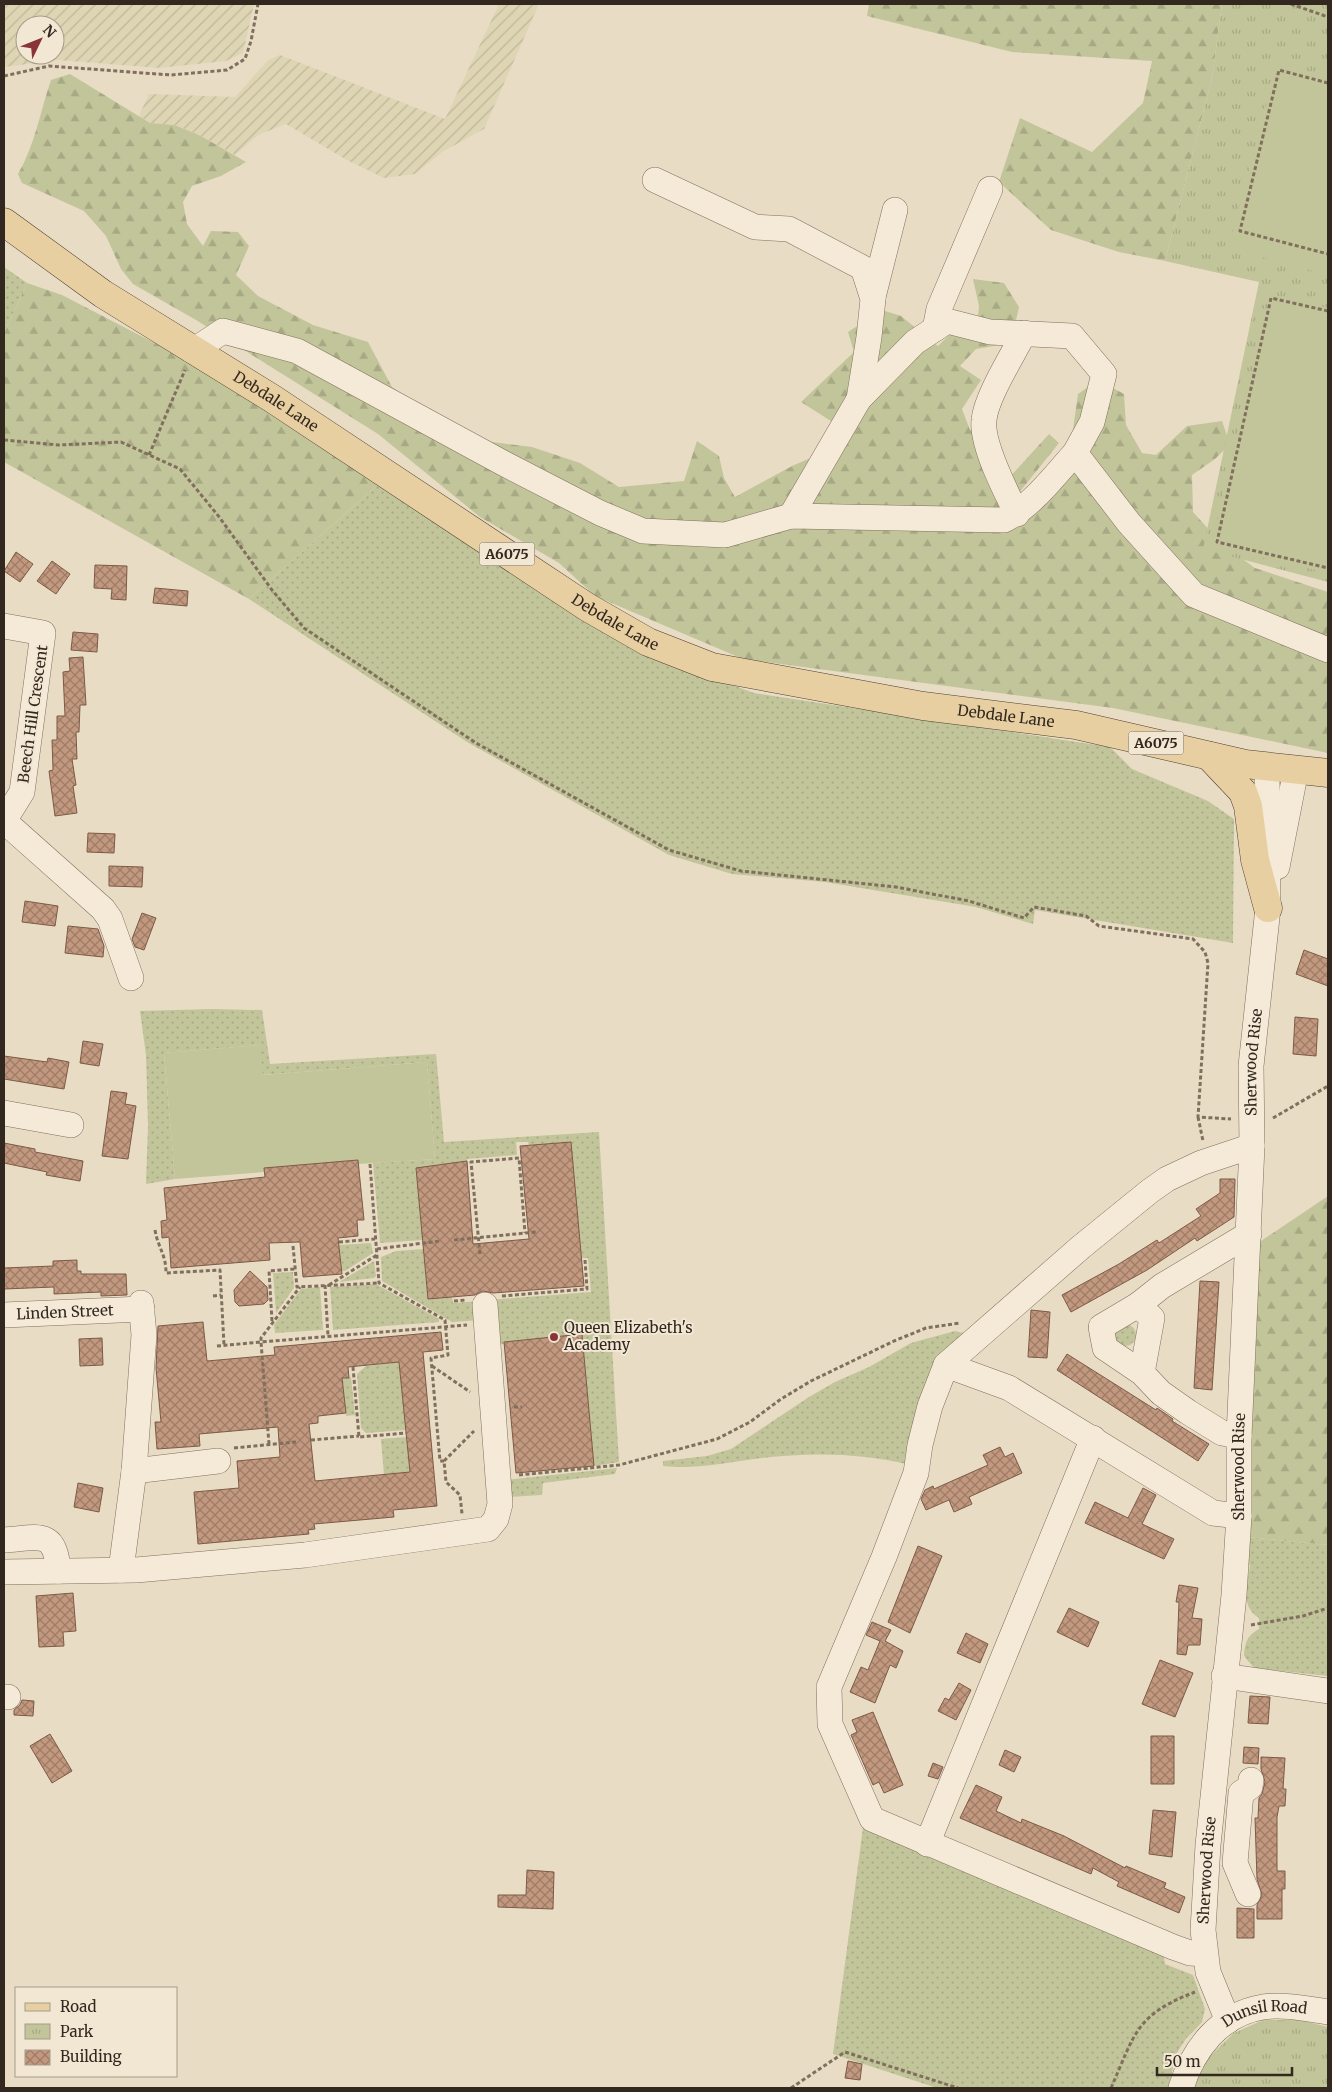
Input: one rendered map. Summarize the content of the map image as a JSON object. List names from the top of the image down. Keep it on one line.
{"streets":{"main road":["Debdale Lane","A6075"],"street":["Beech Hill Crescent","Sherwood Rise","Linden Street","Dunsil Road"]},"crossings":[["Debdale Lane","Sherwood Rise"],["Sherwood Rise","Dunsil Road"]],"places":["Queen Elizabeth's Academy"],"legend":["Road","Park","Building"],"scale_bar":"50 m","north":"top right"}
